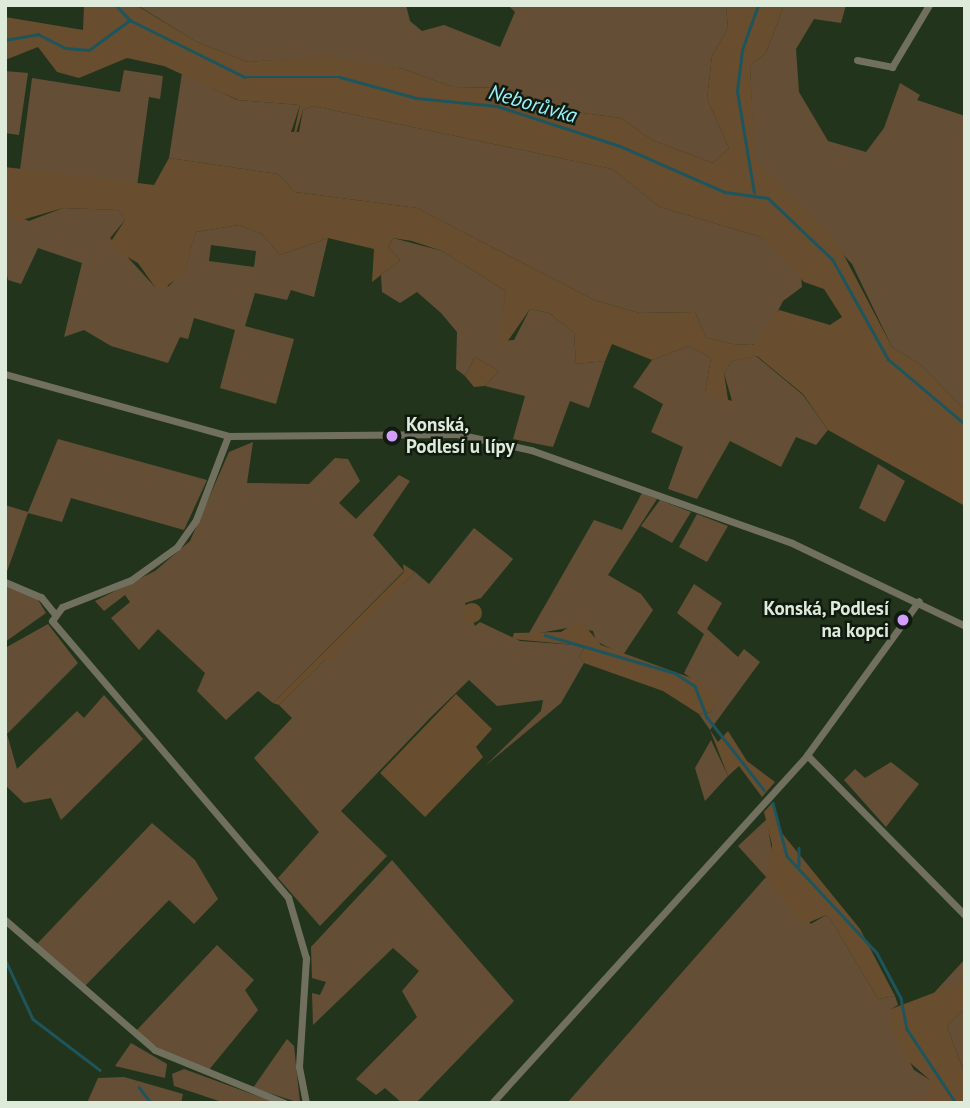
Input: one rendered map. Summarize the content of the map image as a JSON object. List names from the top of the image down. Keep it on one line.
{"water":["Neborůvka"],"places":["Konská, Podlesí u lípy","Konská, Podlesí na kopci"]}
